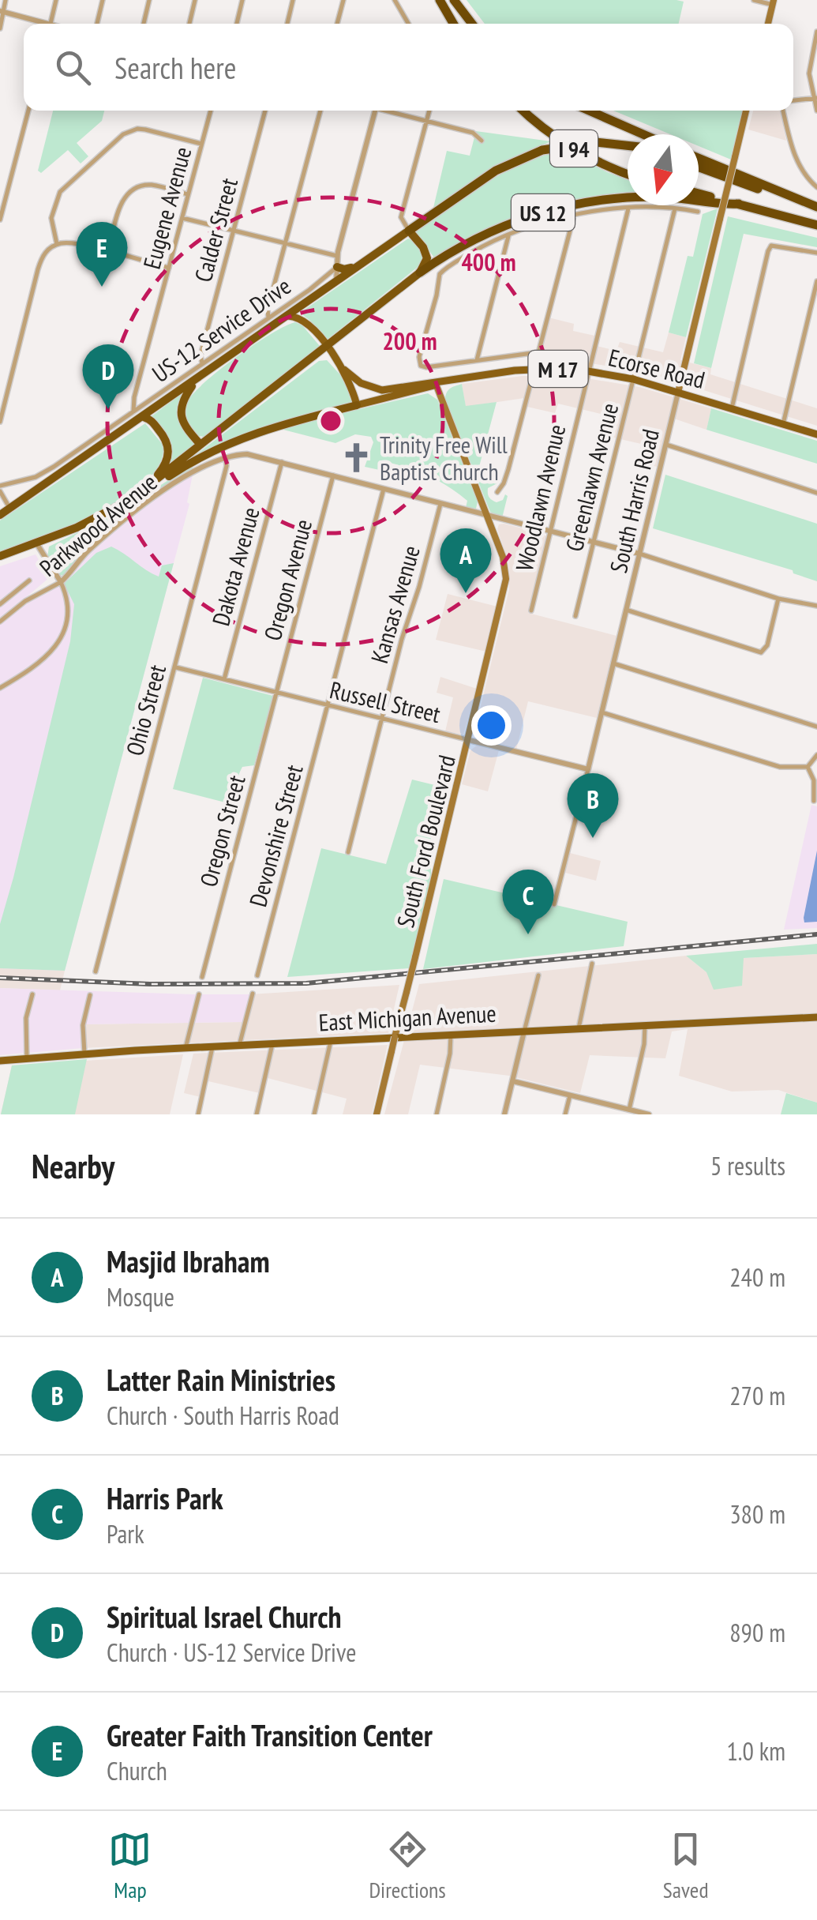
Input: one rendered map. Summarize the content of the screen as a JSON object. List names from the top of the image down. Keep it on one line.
{"streets":{"highway":["I 94","US 12"],"main road":["Ecorse Road","M 17","South Harris Road","South Ford Boulevard","East Michigan Avenue"],"street":["Eugene Avenue","Calder Street","US-12 Service Drive","Greenlawn Avenue","Woodlawn Avenue","Parkwood Avenue","Dakota Avenue","Oregon Avenue","Kansas Avenue","Russell Street","Ohio Street","Oregon Street","Devonshire Street"]},"crossings":[["Eugene Avenue","US-12 Service Drive"],["US 12","Ecorse Road"],["Calder Street","US-12 Service Drive"],["Ecorse Road","Greenlawn Avenue"],["Ecorse Road","Woodlawn Avenue"],["Ecorse Road","South Harris Road"],["Ecorse Road","South Ford Boulevard"],["Greenlawn Avenue","Parkwood Avenue"],["Woodlawn Avenue","Parkwood Avenue"],["South Harris Road","Parkwood Avenue"],["South Harris Road","Russell Street"],["Parkwood Avenue","Dakota Avenue"],["Parkwood Avenue","Oregon Avenue"],["Parkwood Avenue","Kansas Avenue"],["Parkwood Avenue","Ohio Street"],["Parkwood Avenue","Devonshire Street"],["Parkwood Avenue","South Ford Boulevard"],["Dakota Avenue","Russell Street"],["Oregon Avenue","Russell Street"],["Oregon Avenue","Oregon Street"],["Kansas Avenue","Russell Street"],["Russell Street","Ohio Street"],["Russell Street","Oregon Street"],["Russell Street","Devonshire Street"],["Russell Street","South Ford Boulevard"]],"places":{"church":["Trinity Free Will Baptist Church"]},"north":"bottom","page":{"search":"Search here","pins":["E","D","A","B","C"],"heading":["Nearby","5 results"],"list":[{"mark":"A","name":"Masjid Ibraham","note":"Mosque","value":"240 m"},{"mark":"B","name":"Latter Rain Ministries","note":"Church · South Harris Road","value":"270 m"},{"mark":"C","name":"Harris Park","note":"Park","value":"380 m"},{"mark":"D","name":"Spiritual Israel Church","note":"Church · US-12 Service Drive","value":"890 m"},{"mark":"E","name":"Greater Faith Transition Center","note":"Church","value":"1.0 km"}],"nav":["Map","Directions","Saved"]},"rings":["400 m","200 m"]}
